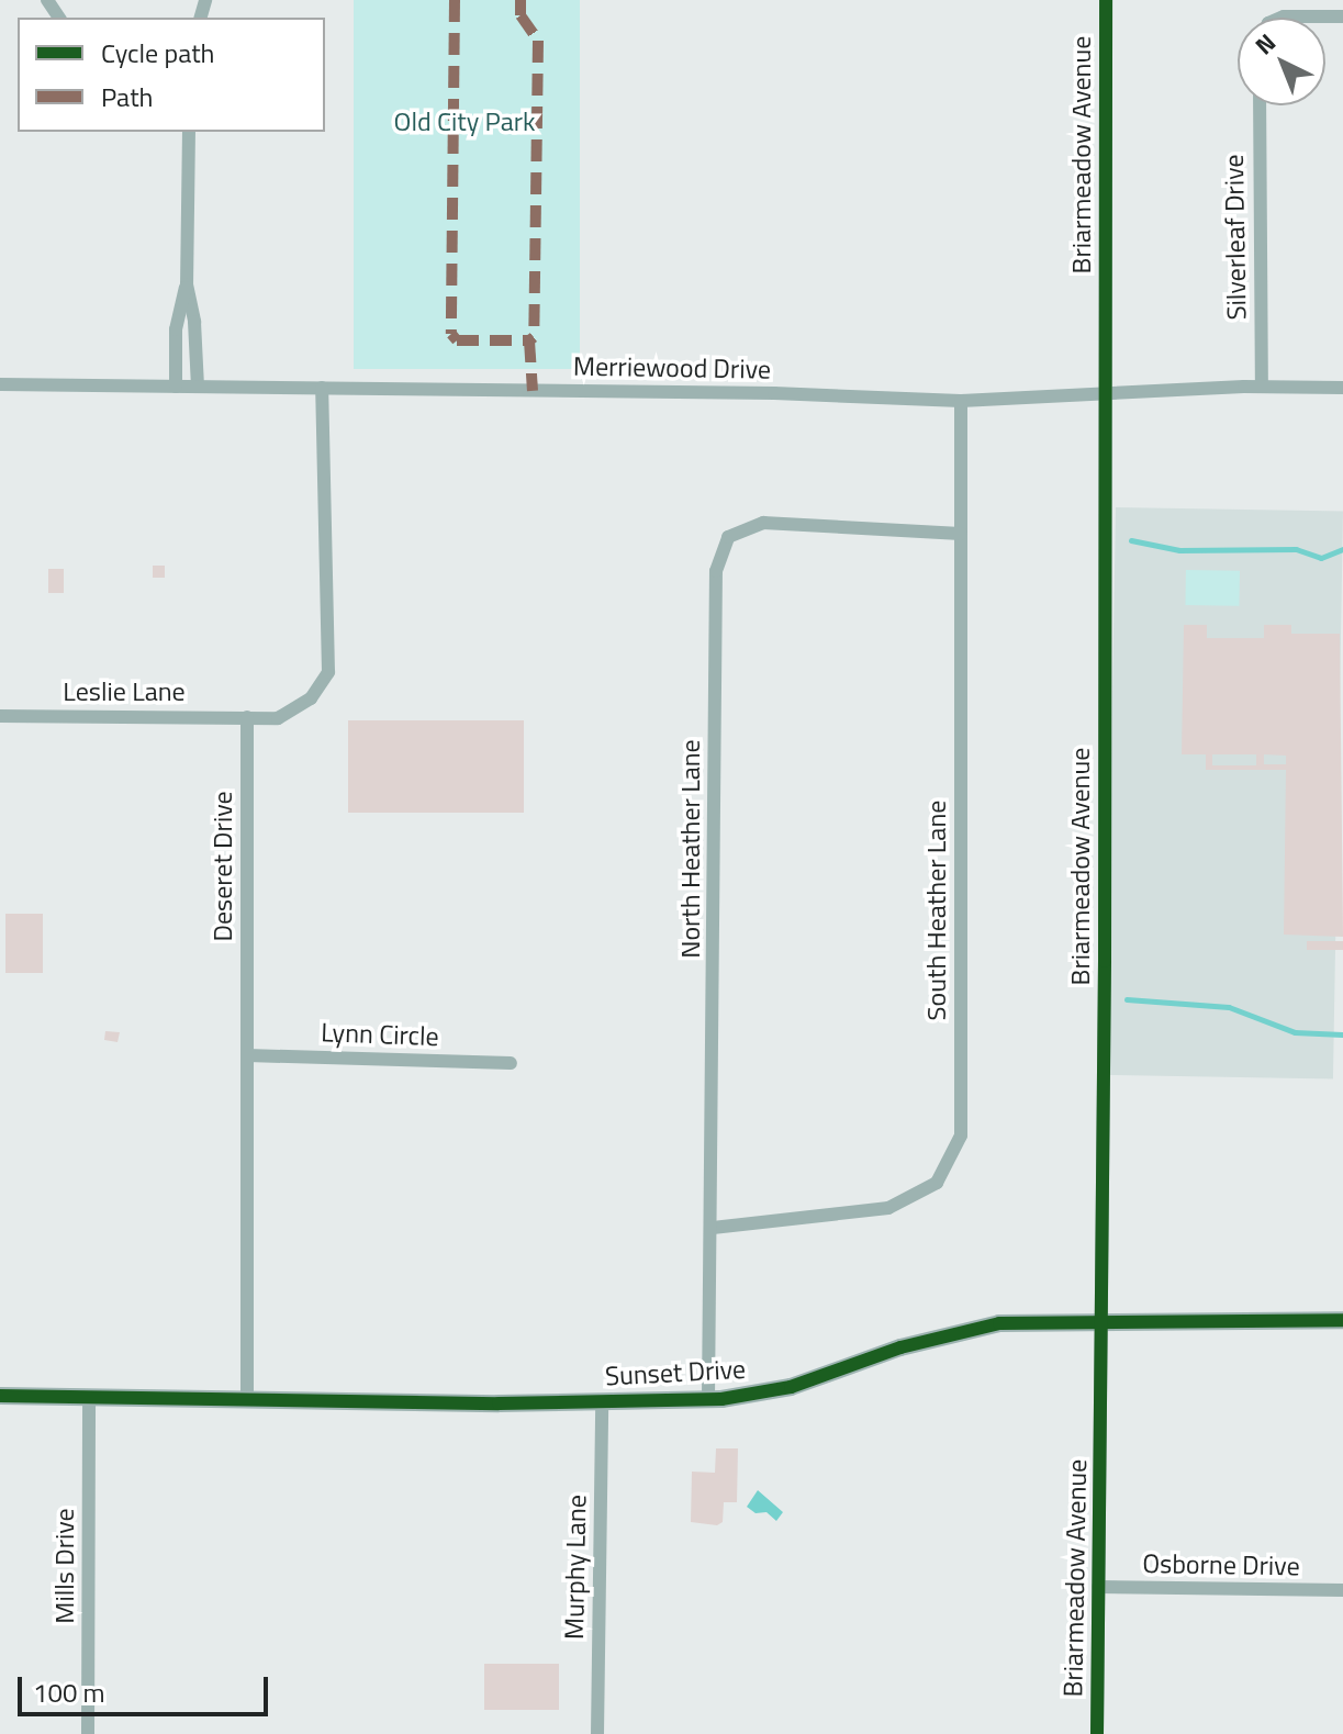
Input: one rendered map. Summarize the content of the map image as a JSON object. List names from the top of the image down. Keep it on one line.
{"streets":{"street":["Briarmeadow Avenue","Silverleaf Drive","Merriewood Drive","Leslie Lane","North Heather Lane","Deseret Drive","South Heather Lane","Lynn Circle","Sunset Drive","Osborne Drive","Mills Drive","Murphy Lane"]},"crossings":[["Briarmeadow Avenue","Merriewood Drive"],["Briarmeadow Avenue","Sunset Drive"],["Briarmeadow Avenue","Osborne Drive"],["Silverleaf Drive","Merriewood Drive"],["Merriewood Drive","South Heather Lane"],["Leslie Lane","Deseret Drive"],["North Heather Lane","South Heather Lane"],["North Heather Lane","Sunset Drive"],["Deseret Drive","Lynn Circle"],["Deseret Drive","Sunset Drive"],["Sunset Drive","Mills Drive"],["Sunset Drive","Murphy Lane"]],"parks":["Old City Park"],"legend":["Cycle path","Path"],"scale_bar":"100 m","north":"top left"}
